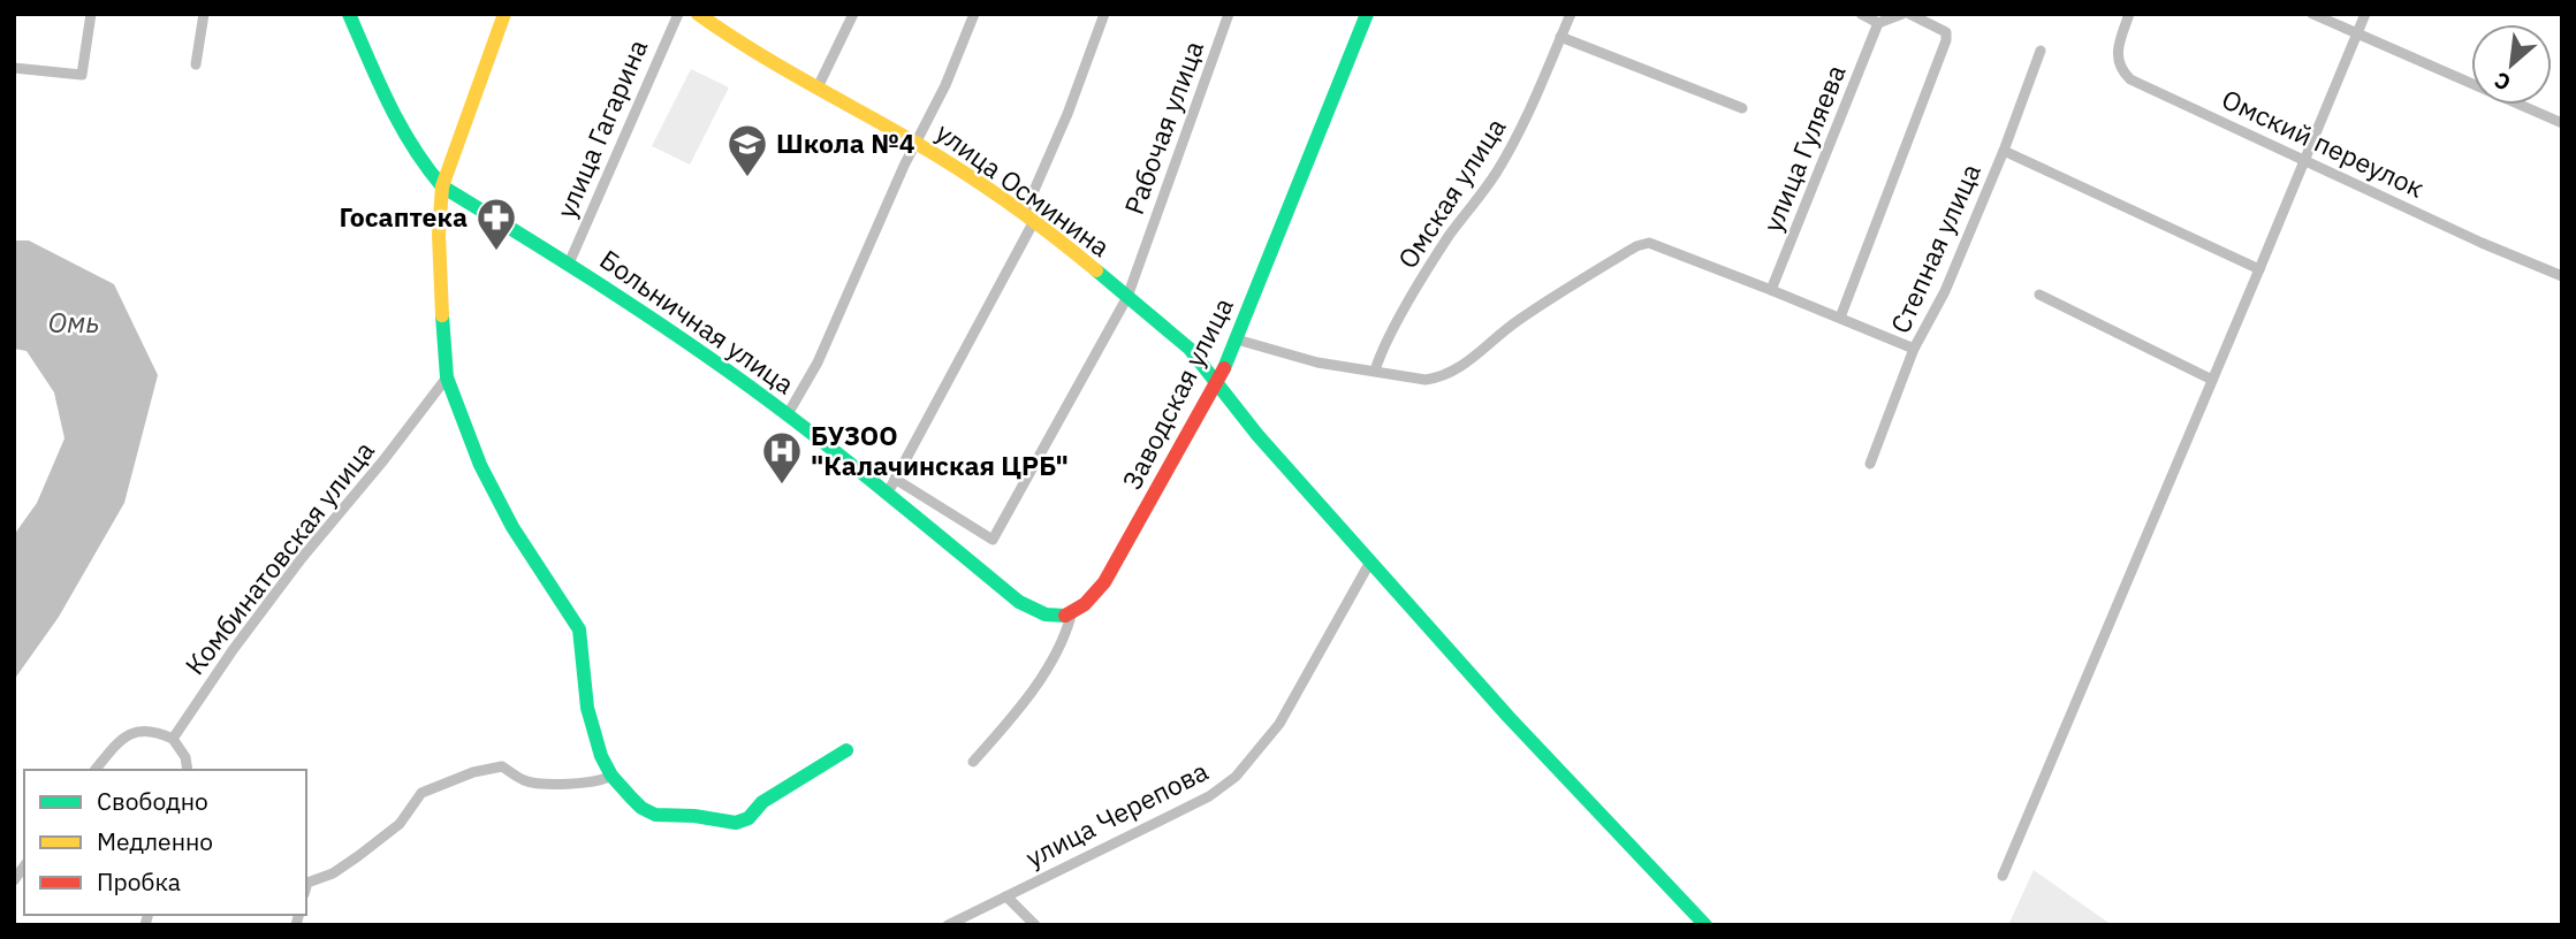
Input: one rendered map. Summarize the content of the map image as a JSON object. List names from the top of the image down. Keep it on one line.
{"streets":{"street":["Рабочая улица","улица Гагарина","Омский переулок","улица Гуляева","улица Осминина","Омская улица","Степная улица","Больничная улица","Заводская улица","Комбинатовская улица","улица Черепова"]},"crossings":[["Рабочая улица","улица Осминина"],["улица Гагарина","Больничная улица"],["улица Осминина","Заводская улица"],["улица Осминина","улица Черепова"],["Больничная улица","Заводская улица"]],"water":["Омь"],"places":{"school or university":["Школа №4"],"pharmacy":["Госаптека"],"hospital":["БУЗОО \"Калачинская ЦРБ\""]},"legend":["Свободно","Медленно","Пробка"],"north":"bottom left"}
